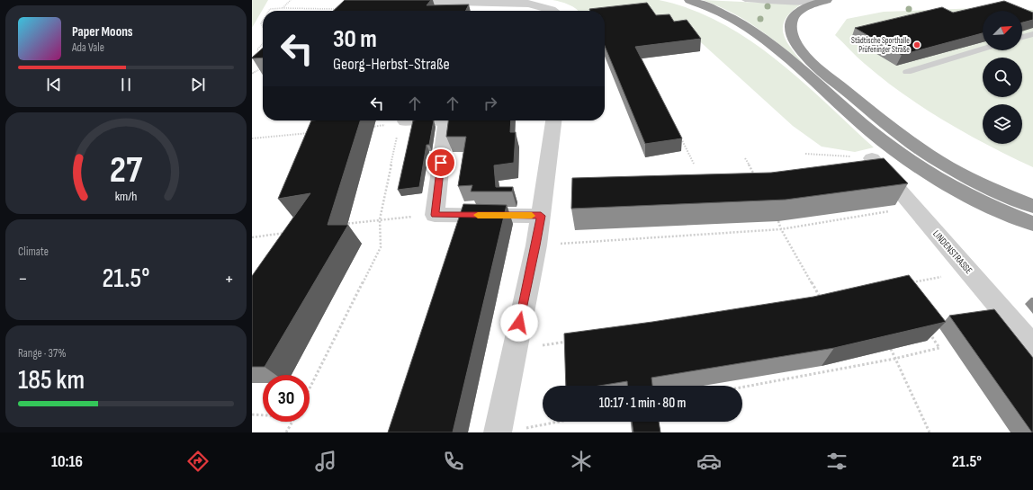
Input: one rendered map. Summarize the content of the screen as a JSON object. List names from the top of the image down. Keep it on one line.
{"streets":{"street":["LINDENSTRASSE"]},"places":["Städtische Sporthalle Prüfeninger Straße"],"north":"top right","page":{"turn":["30 m","Georg-Herbst-Straße"],"song":["Paper Moons","Ada Vale"],"tile":["Climate",["Range · 37%","185 km"]],"heat":["−","21.5°","+"],"limit":"30","trip":"10:17 · 1 min · 80 m","tabs":["10:16","21.5°"],"gauge":["27","km/h"]}}
